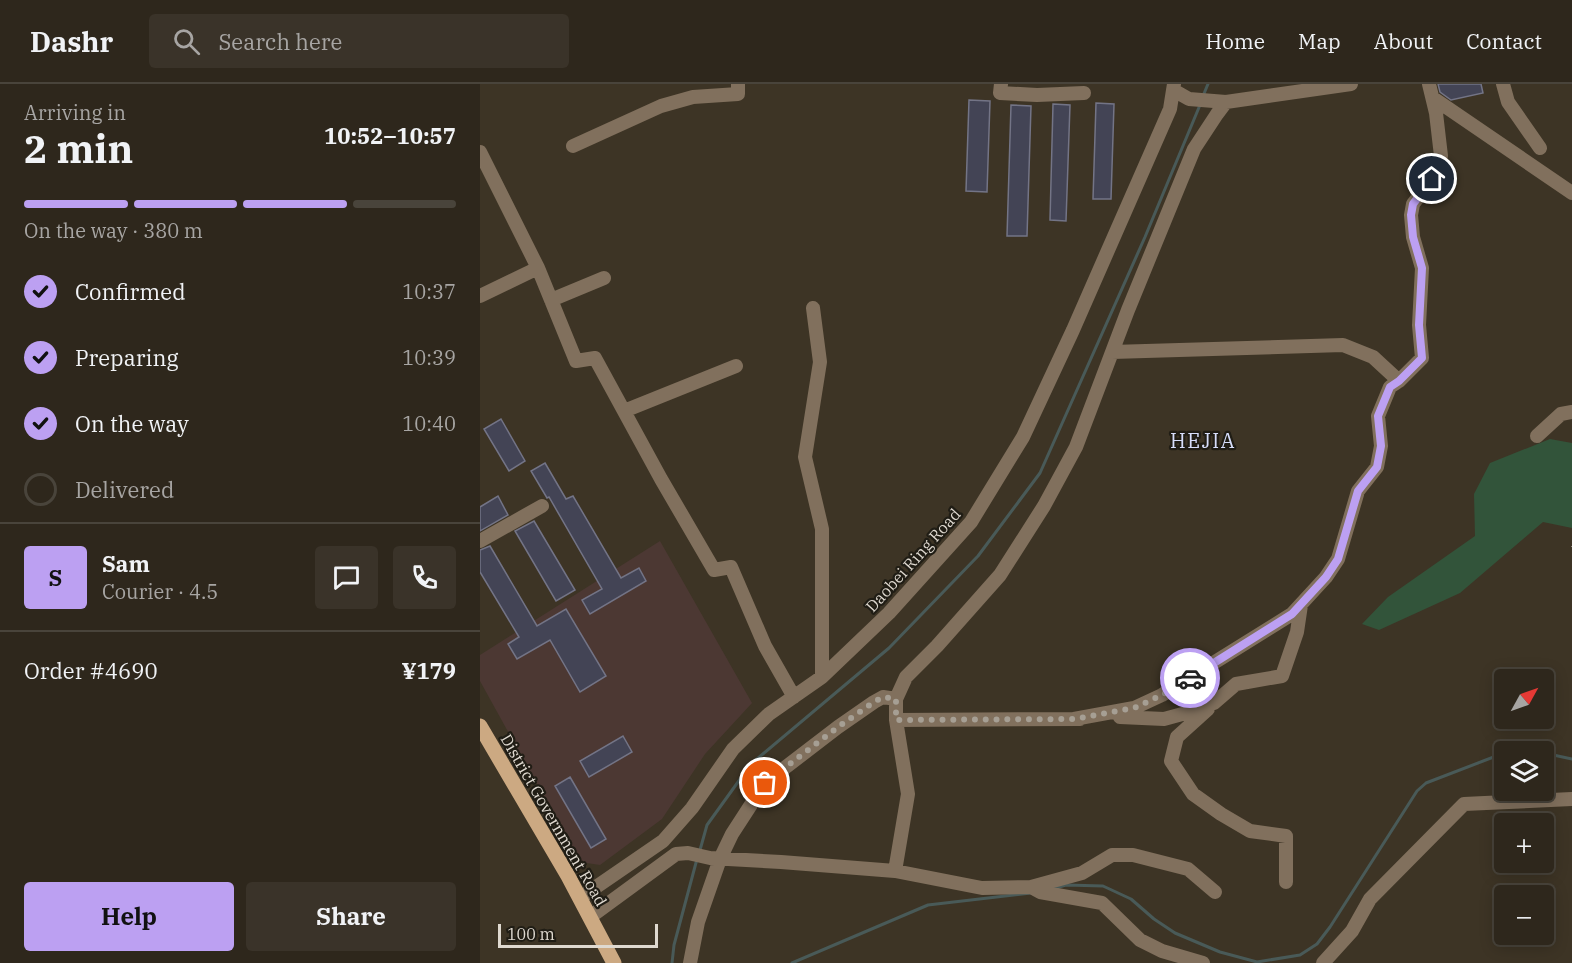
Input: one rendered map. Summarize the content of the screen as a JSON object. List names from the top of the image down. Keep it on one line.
{"streets":{"main road":["District Government Road"],"street":["Daobei Ring Road"]},"crossings":[["Daobei Ring Road","District Government Road"]],"districts":["HEJIA"],"scale_bar":"100 m","north":"top right","page":{"header":"Dashr","search":"Search here","nav":["Home","Map","About","Contact"],"heading":["2 min","Arriving in","10:52–10:57"],"panel":["Sam","Courier · 4.5","Order #4690","¥179"],"bar":"On the way · 380 m","list":[["Confirmed","10:37"],["Preparing","10:39"],["On the way","10:40"],"Delivered"],"round":"S","map_buttons":["+","−"],"buttons":["Help","Share"],"scale":"100 m"}}
